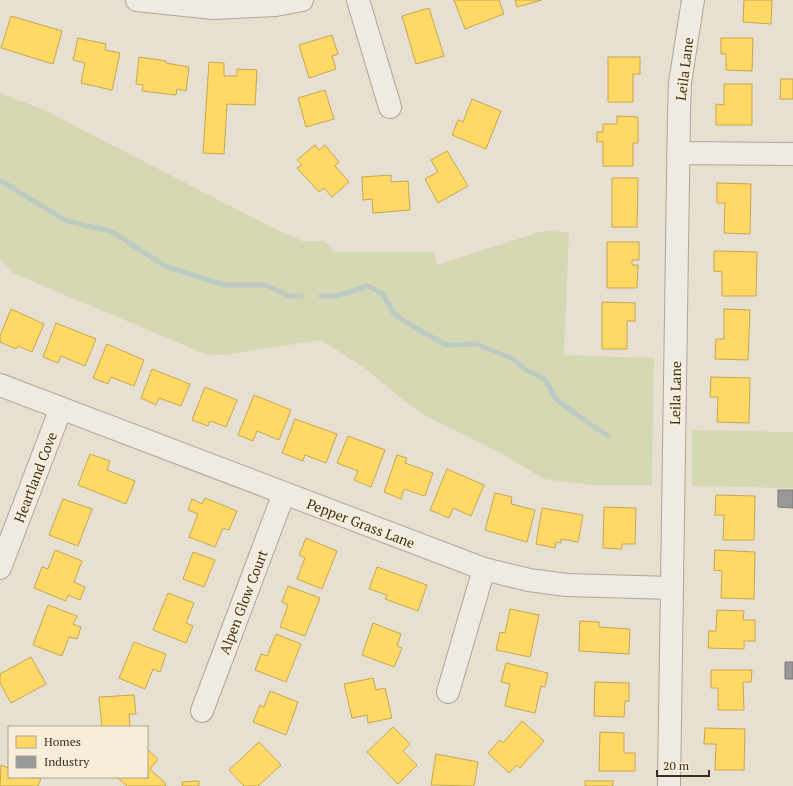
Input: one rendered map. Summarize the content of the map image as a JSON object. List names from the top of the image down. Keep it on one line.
{"streets":{"street":["Leila Lane","Heartland Cove","Pepper Grass Lane","Alpen Glow Court"]},"crossings":[["Leila Lane","Pepper Grass Lane"],["Heartland Cove","Pepper Grass Lane"],["Pepper Grass Lane","Alpen Glow Court"]],"legend":["Homes","Industry"],"scale_bar":"20 m"}
